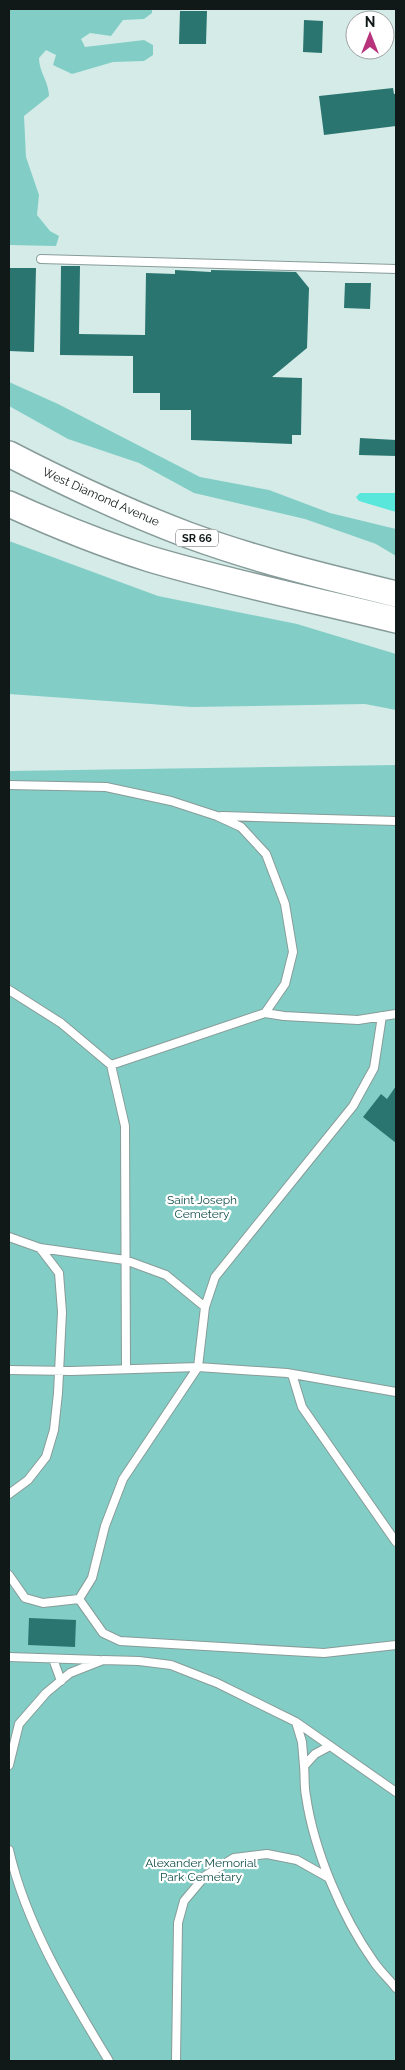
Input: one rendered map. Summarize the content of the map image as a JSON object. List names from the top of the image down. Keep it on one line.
{"streets":{"main road":["West Diamond Avenue","SR 66"]},"parks":["Saint Joseph Cemetery","Alexander Memorial Park Cemetary"],"north":"top"}
